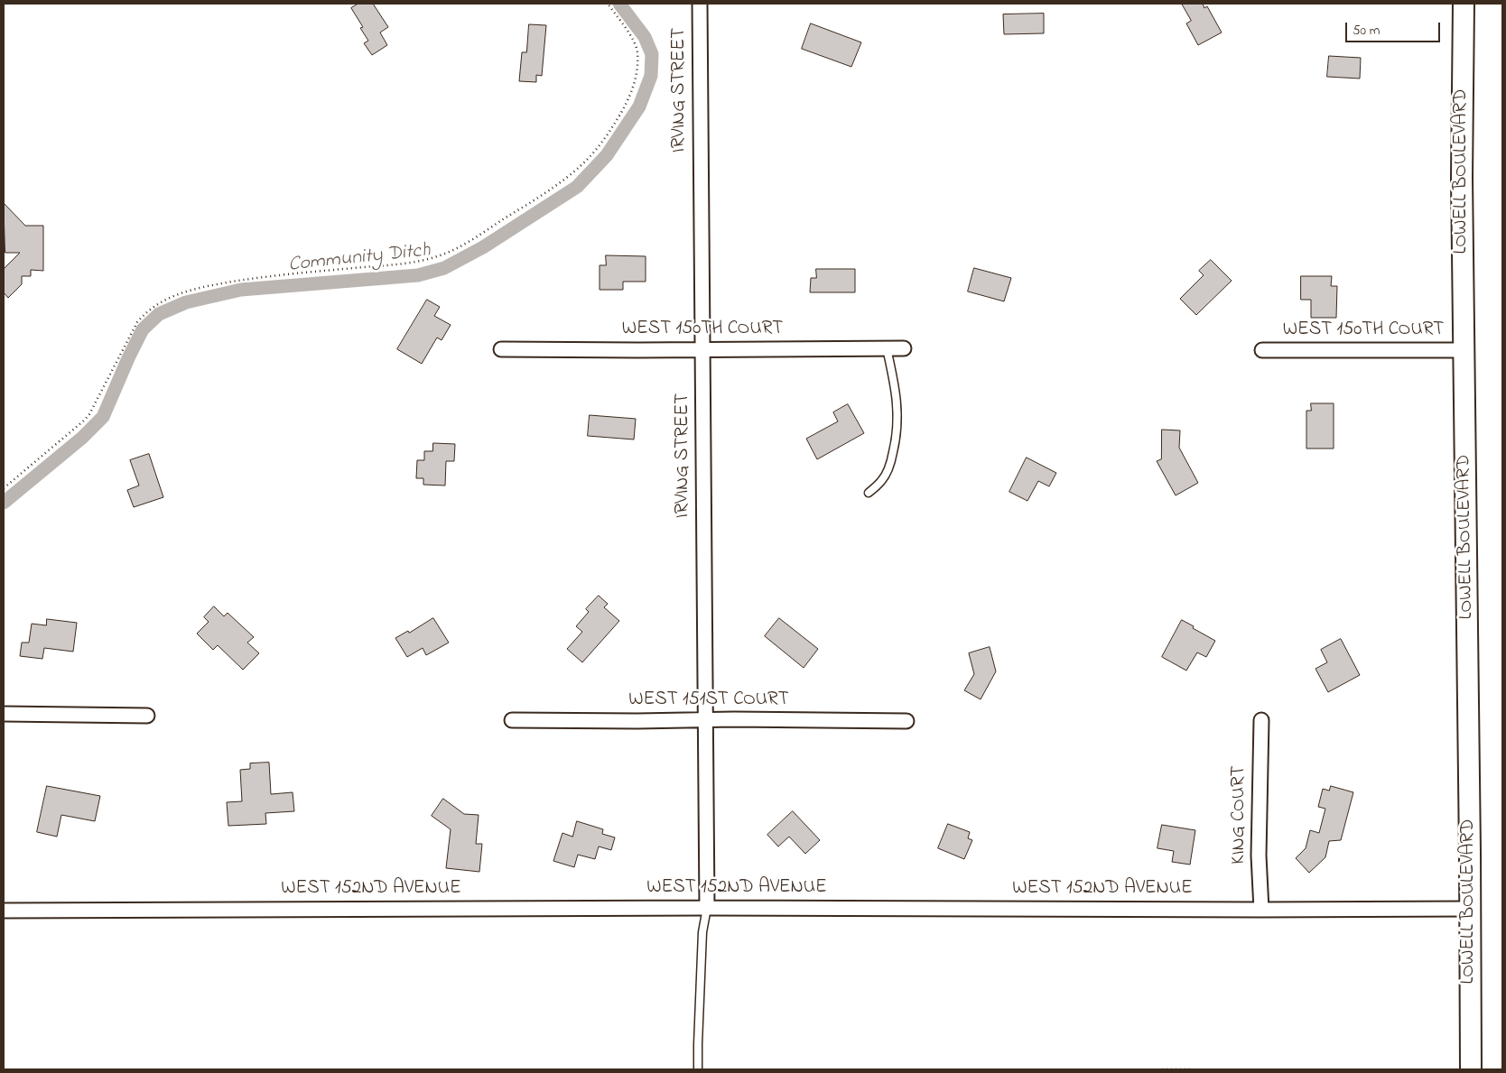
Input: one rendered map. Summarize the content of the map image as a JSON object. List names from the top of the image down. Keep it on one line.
{"streets":{"main road":["LOWELL BOULEVARD"],"street":["IRVING STREET","WEST 150TH COURT","WEST 151ST COURT","KING COURT","WEST 152ND AVENUE"]},"crossings":[["IRVING STREET","WEST 150TH COURT"],["IRVING STREET","WEST 151ST COURT"],["IRVING STREET","WEST 152ND AVENUE"],["LOWELL BOULEVARD","WEST 150TH COURT"],["LOWELL BOULEVARD","WEST 152ND AVENUE"],["KING COURT","WEST 152ND AVENUE"]],"water":["Community Ditch"],"scale_bar":"50 m"}
